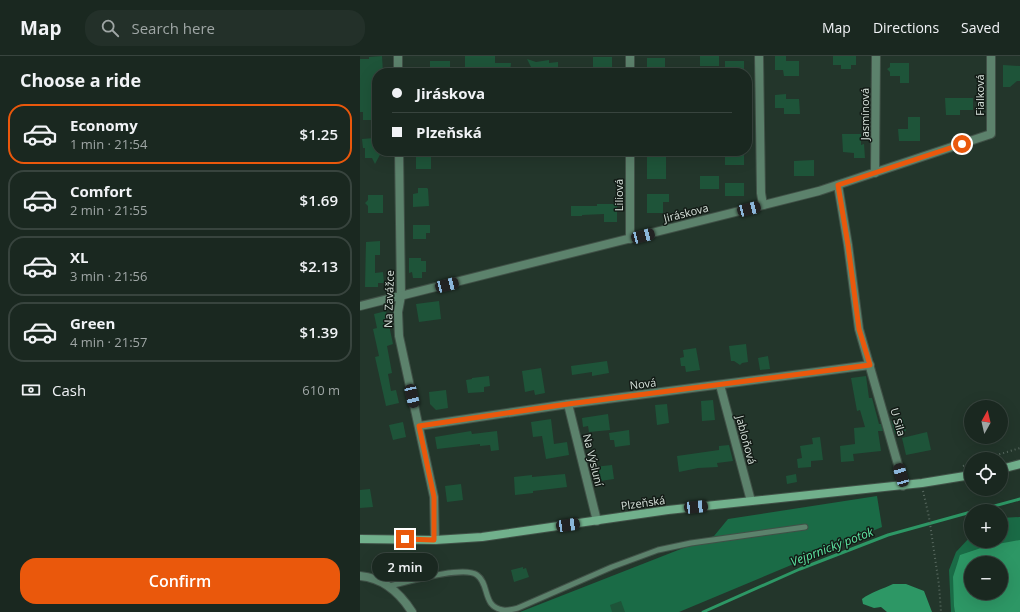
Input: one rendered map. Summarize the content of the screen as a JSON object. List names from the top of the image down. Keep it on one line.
{"streets":{"main road":["Plzeňská"],"street":["Fialková","Jasmínová","Liliová","Jiráskova","Na Zavážce","Nová","U Sila","Jabloňová","Na Výsluní"]},"crossings":[["Fialková","Jiráskova"],["Jasmínová","Jiráskova"],["Liliová","Jiráskova"],["Jiráskova","Na Zavážce"],["Jiráskova","U Sila"],["Na Zavážce","Nová"],["Na Zavážce","Plzeňská"],["Nová","U Sila"],["Nová","Jabloňová"],["Nová","Na Výsluní"],["U Sila","Plzeňská"],["Jabloňová","Plzeňská"],["Na Výsluní","Plzeňská"]],"water":["Vejprnický potok"],"north":"top","page":{"header":"Map","search":"Search here","nav":["Map","Directions","Saved"],"heading":"Choose a ride","banner":["Jiráskova","Plzeňská"],"list":[{"name":"Economy","note":"1 min · 21:54","value":"$1.25"},{"name":"Comfort","note":"2 min · 21:55","value":"$1.69"},{"name":"XL","note":"3 min · 21:56","value":"$2.13"},{"name":"Green","note":"4 min · 21:57","value":"$1.39"}],"pay":["Cash","610 m"],"map_buttons":["+","−"],"buttons":"Confirm","bubble":"2 min"}}
